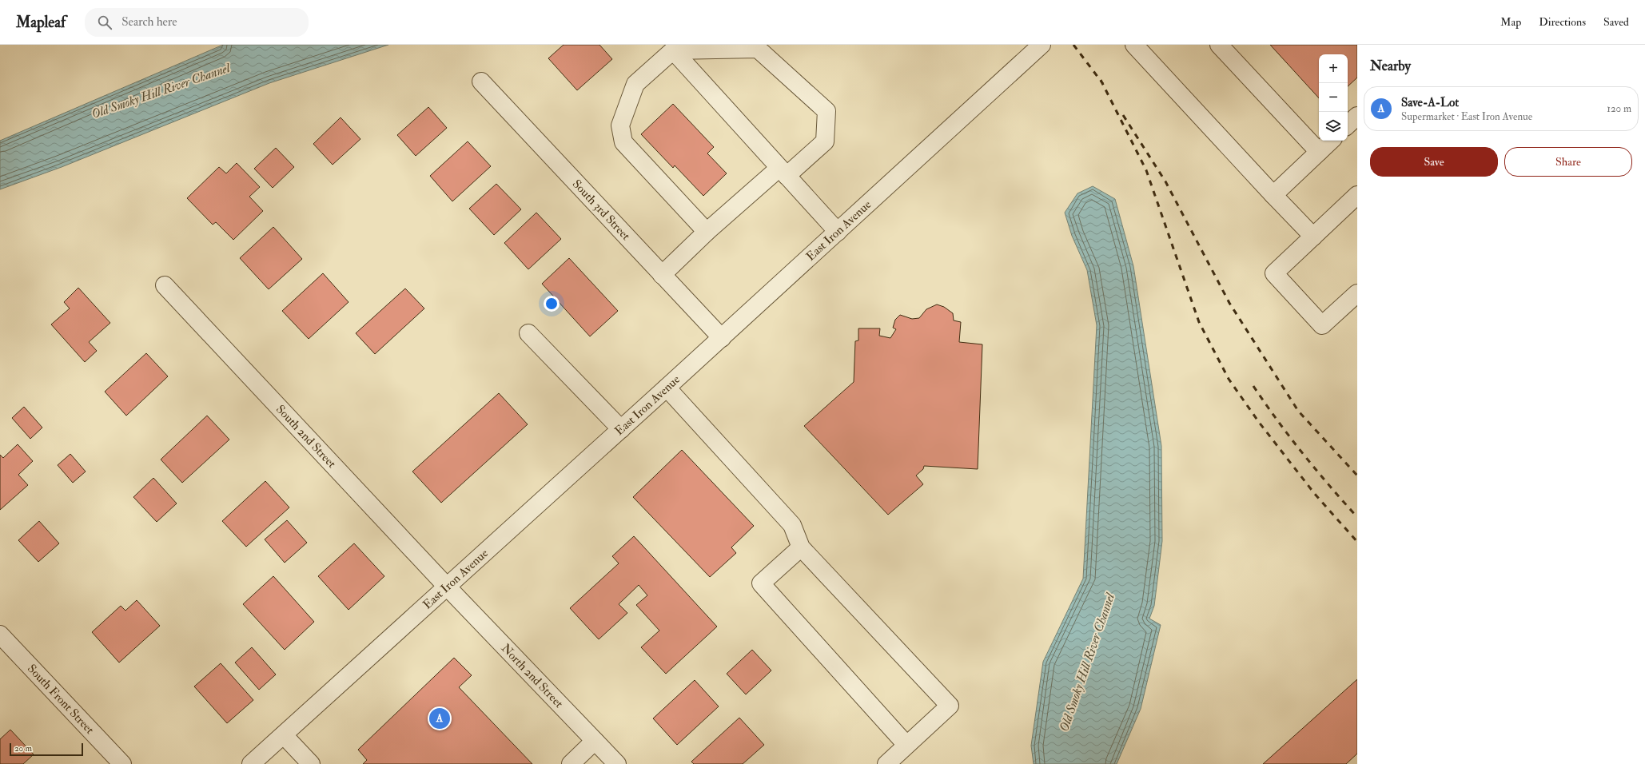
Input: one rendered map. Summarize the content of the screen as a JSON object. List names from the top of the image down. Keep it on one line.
{"streets":{"street":["South 3rd Street","East Iron Avenue","South 2nd Street","North 2nd Street","South Front Street"]},"crossings":[["South 3rd Street","East Iron Avenue"],["East Iron Avenue","South 2nd Street"],["East Iron Avenue","North 2nd Street"],["South 2nd Street","North 2nd Street"]],"water":["Old Smoky Hill River Channel"],"scale_bar":"20 m","page":{"header":"Mapleaf","search":"Search here","nav":["Map","Directions","Saved"],"heading":"Nearby","map_buttons":["+","−"],"list":[{"mark":"A","name":"Save-A-Lot","note":"Supermarket · East Iron Avenue","value":"120 m"}],"buttons":["Save","Share"],"pins":"A","scale":"20 m"}}
